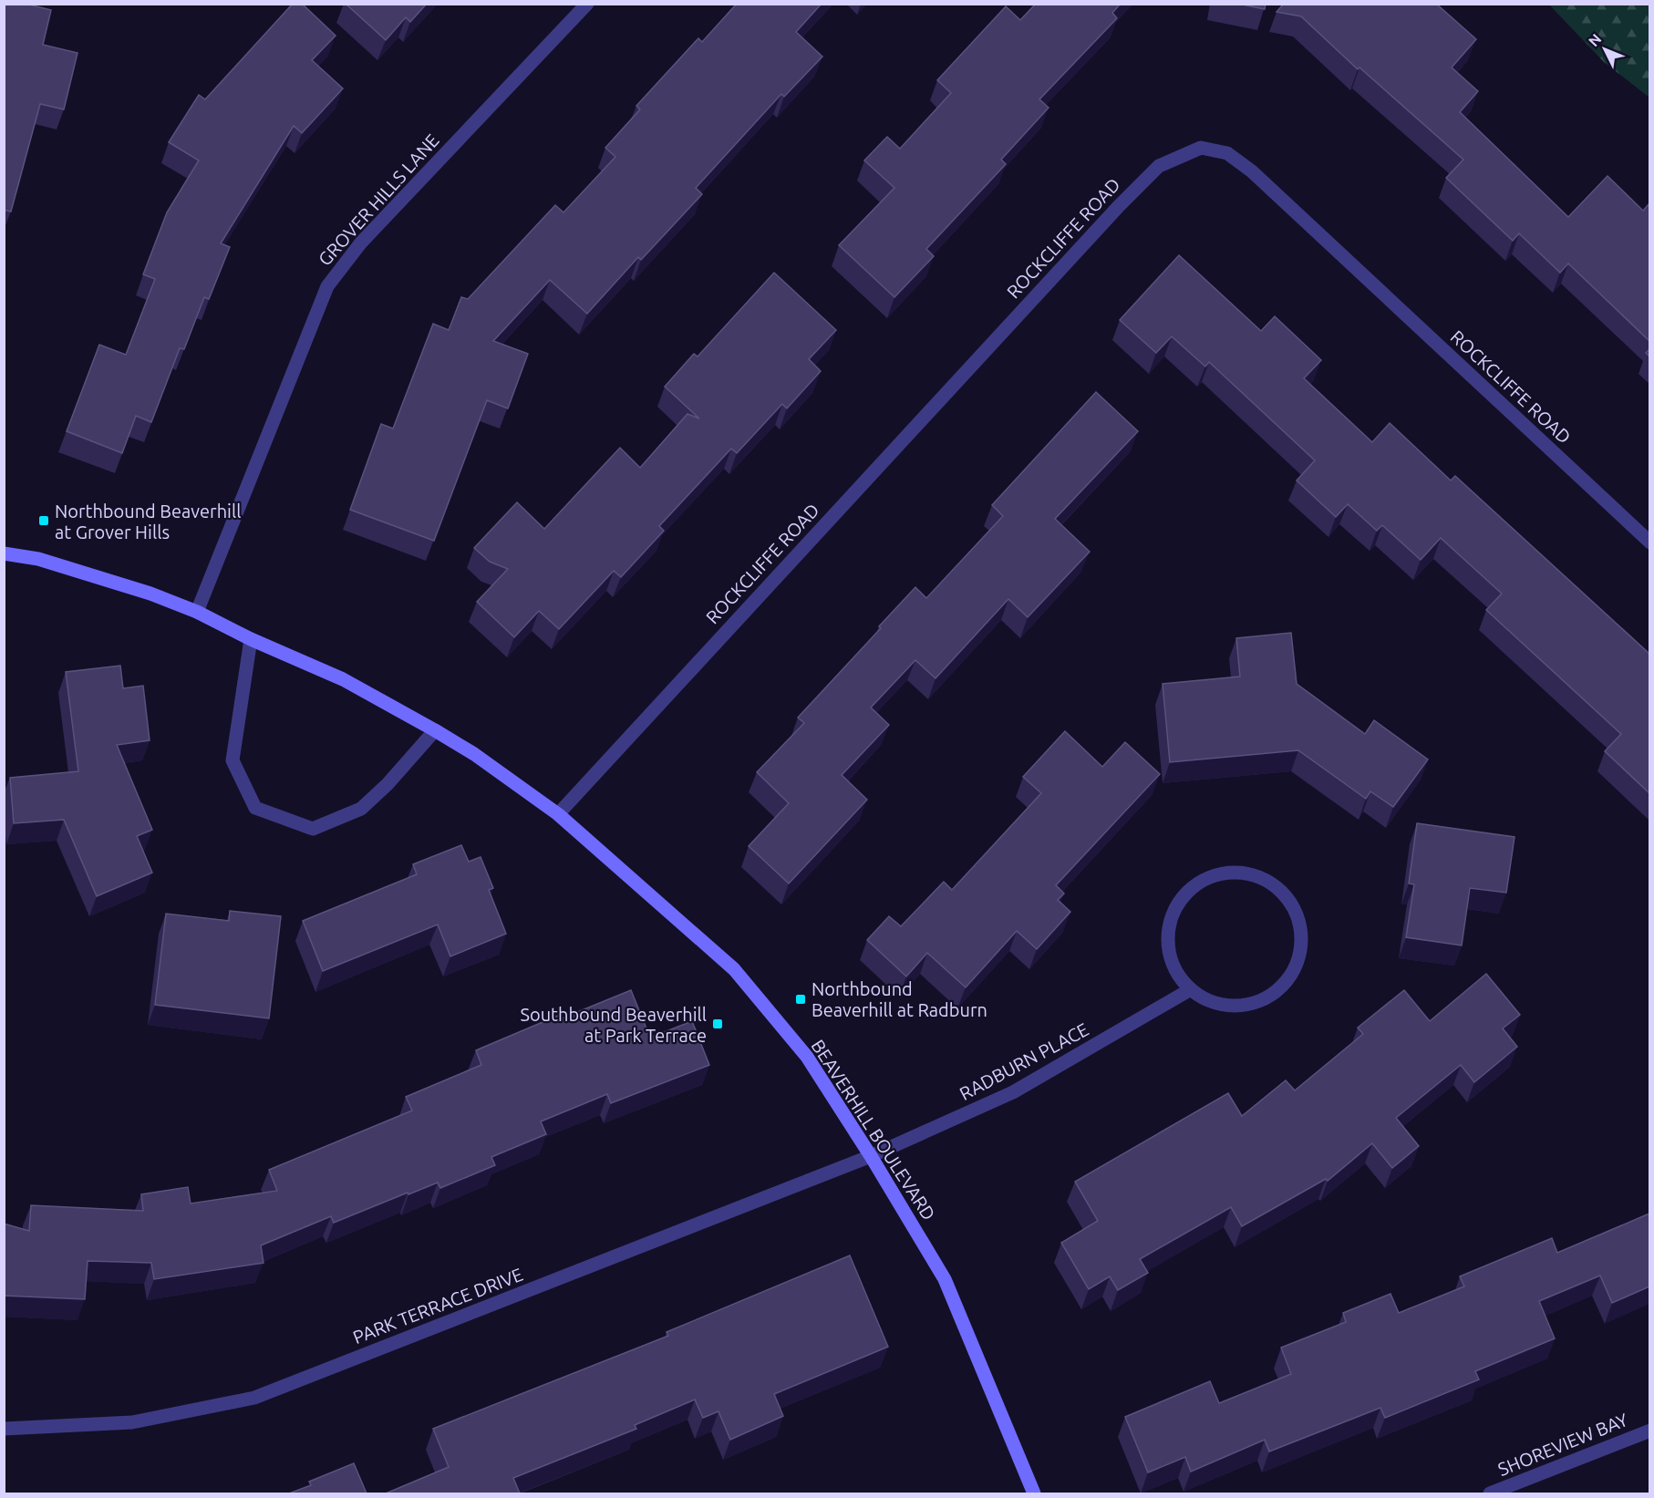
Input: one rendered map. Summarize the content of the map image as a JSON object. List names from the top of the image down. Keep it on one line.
{"streets":{"street":["GROVER HILLS LANE","ROCKCLIFFE ROAD","RADBURN PLACE","BEAVERHILL BOULEVARD","PARK TERRACE DRIVE","SHOREVIEW BAY"]},"crossings":[["GROVER HILLS LANE","BEAVERHILL BOULEVARD"],["ROCKCLIFFE ROAD","BEAVERHILL BOULEVARD"],["RADBURN PLACE","BEAVERHILL BOULEVARD"],["RADBURN PLACE","PARK TERRACE DRIVE"],["BEAVERHILL BOULEVARD","PARK TERRACE DRIVE"]],"places":{"transit":["Northbound Beaverhill at Grover Hills","Northbound Beaverhill at Radburn","Southbound Beaverhill at Park Terrace"]},"north":"top left"}
